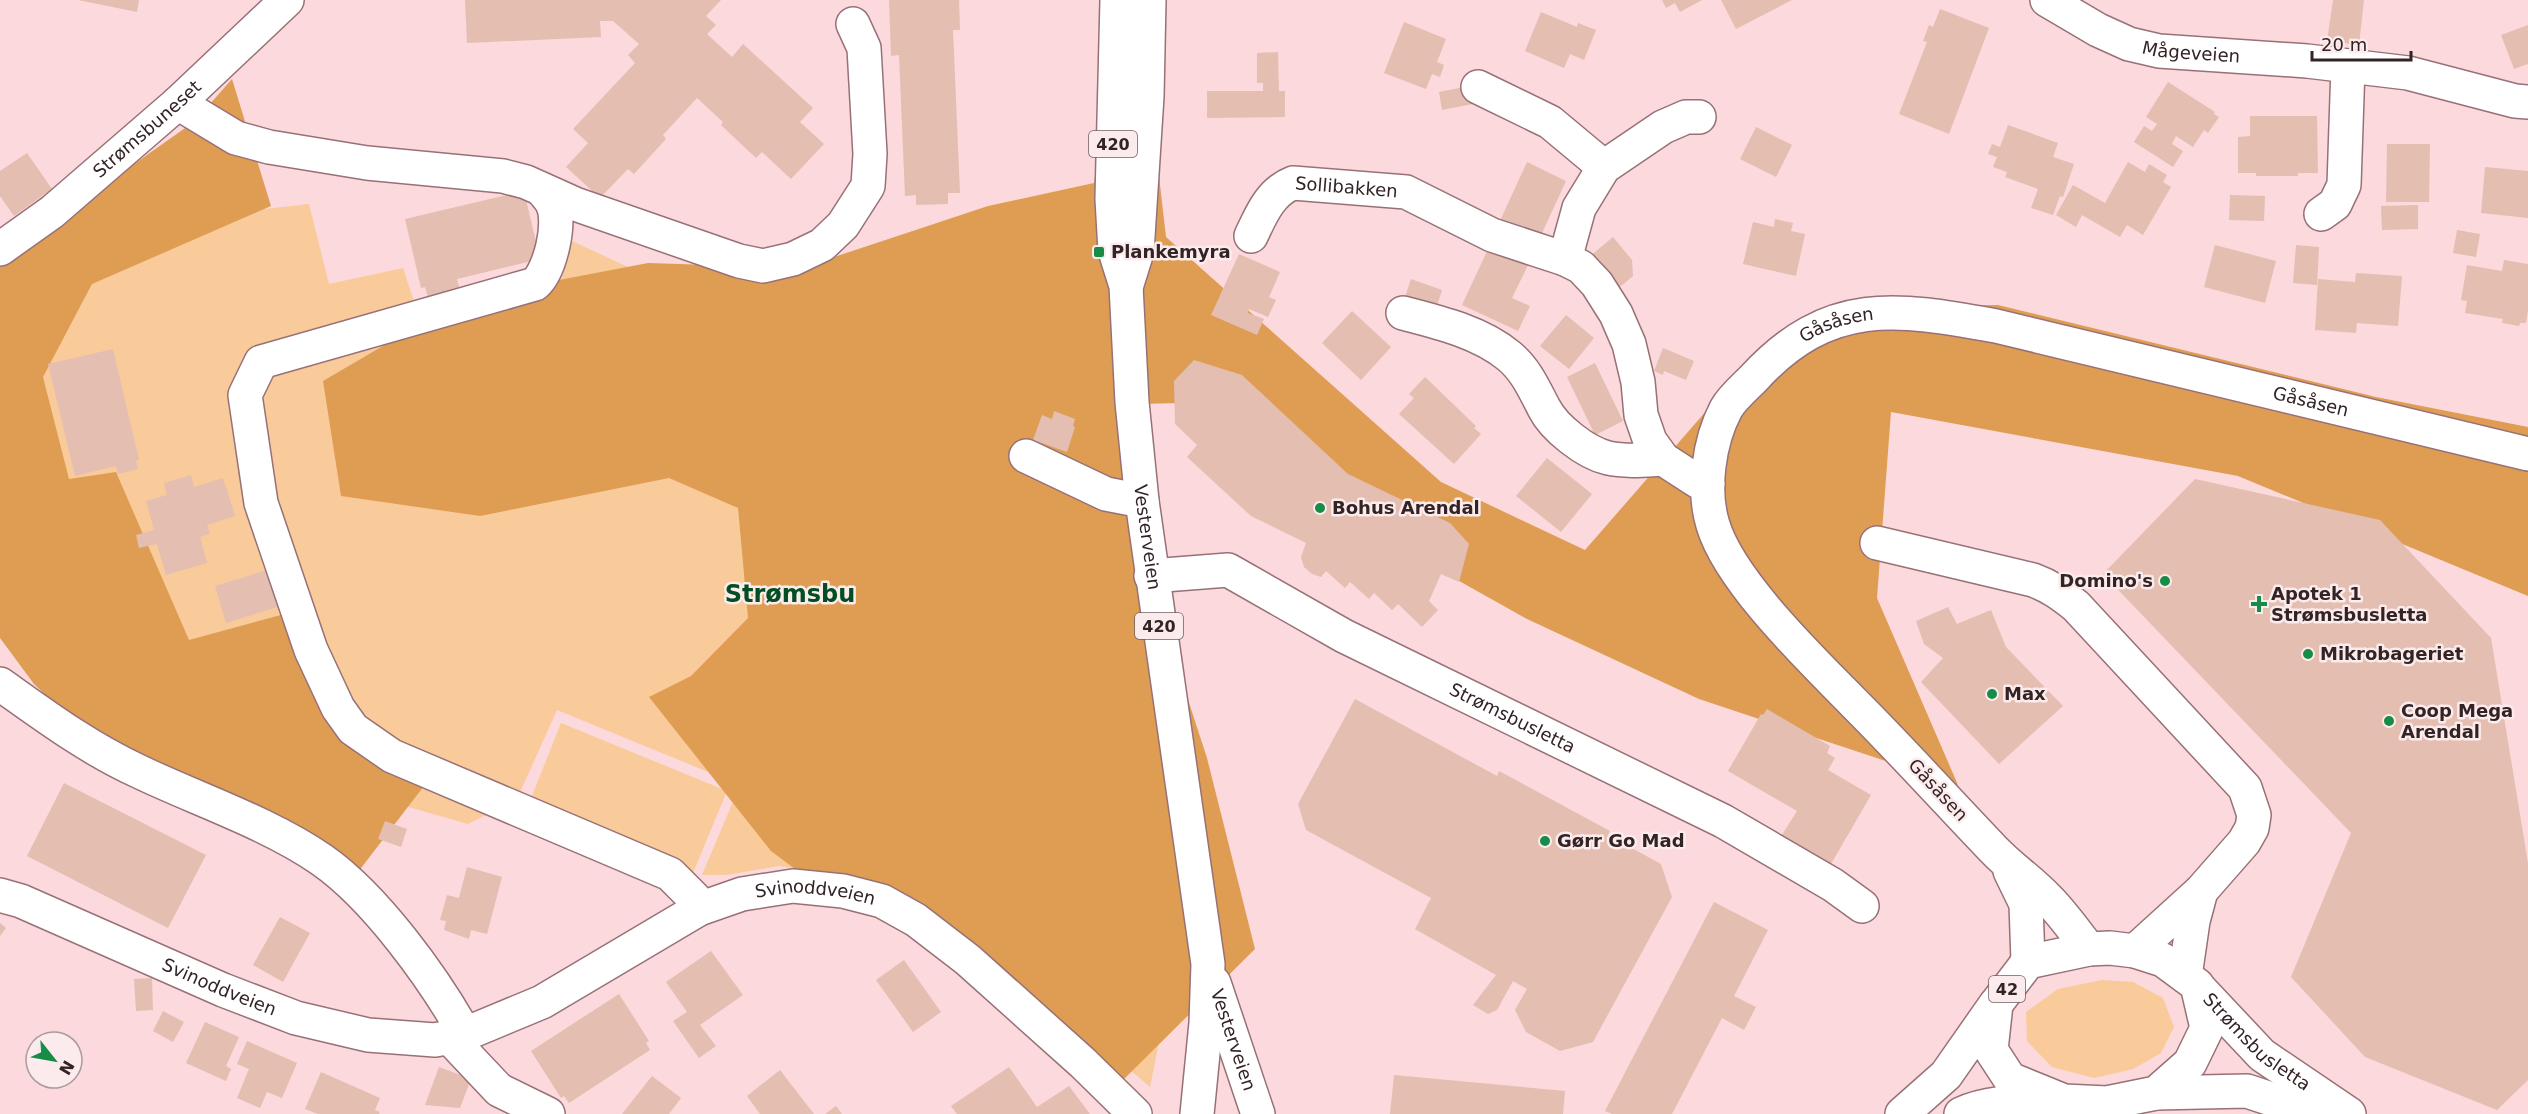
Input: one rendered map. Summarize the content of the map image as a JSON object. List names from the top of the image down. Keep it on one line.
{"streets":{"street":["Mågeveien","Strømsbuneset","420","Sollibakken","Gåsåsen","Vesterveien","Strømsbusletta","Svinoddveien","42"]},"crossings":[["Sollibakken","Gåsåsen"],["Gåsåsen","Strømsbusletta"],["Gåsåsen","42"],["Vesterveien","Strømsbusletta"],["Strømsbusletta","42"]],"districts":["Strømsbu"],"places":{"transit":["Plankemyra"],"other":["Bohus Arendal","Domino's","Mikrobageriet","Max","Coop Mega Arendal","Gørr Go Mad"],"health":["Apotek 1 Strømsbusletta"]},"scale_bar":"20 m","north":"bottom right"}
